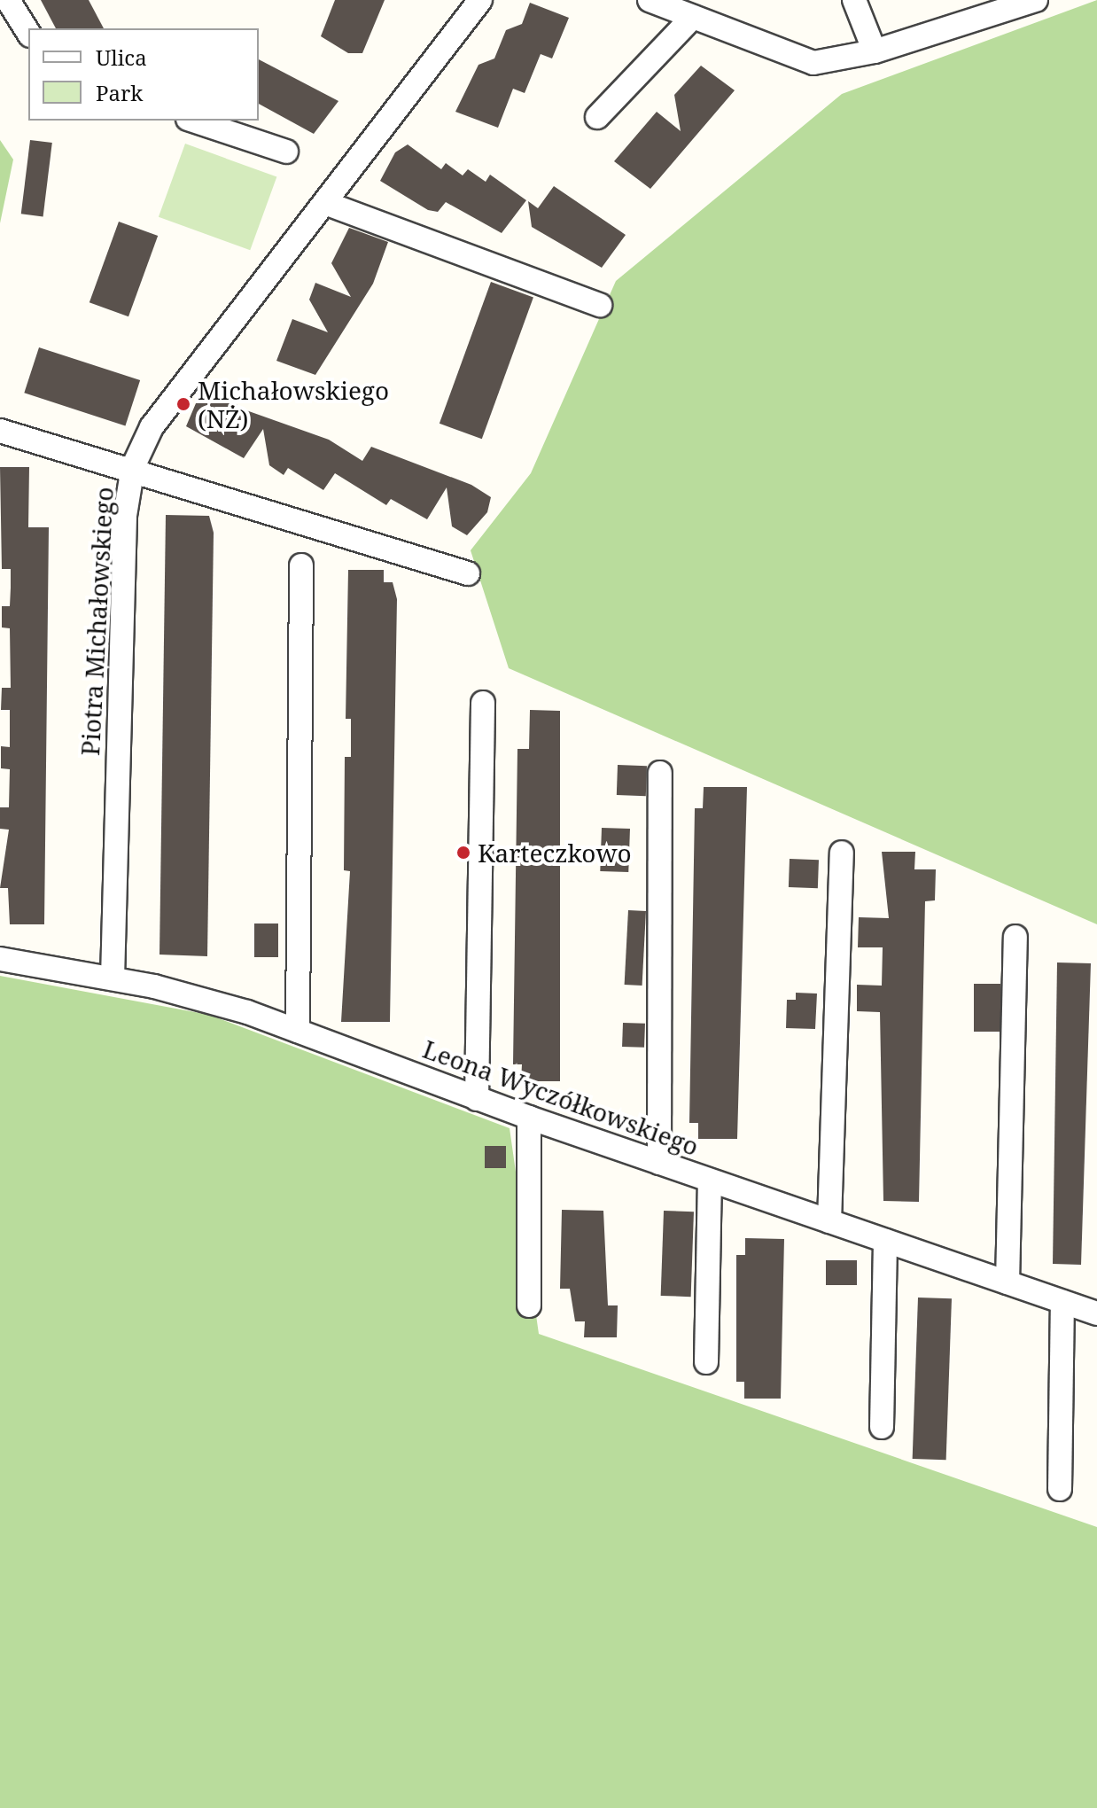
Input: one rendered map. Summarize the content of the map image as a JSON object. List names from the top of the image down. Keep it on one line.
{"streets":{"street":["Piotra Michałowskiego","Leona Wyczółkowskiego"]},"crossings":[["Piotra Michałowskiego","Leona Wyczółkowskiego"]],"places":["Michałowskiego (NŻ)","Karteczkowo"],"legend":["Ulica","Park"]}
